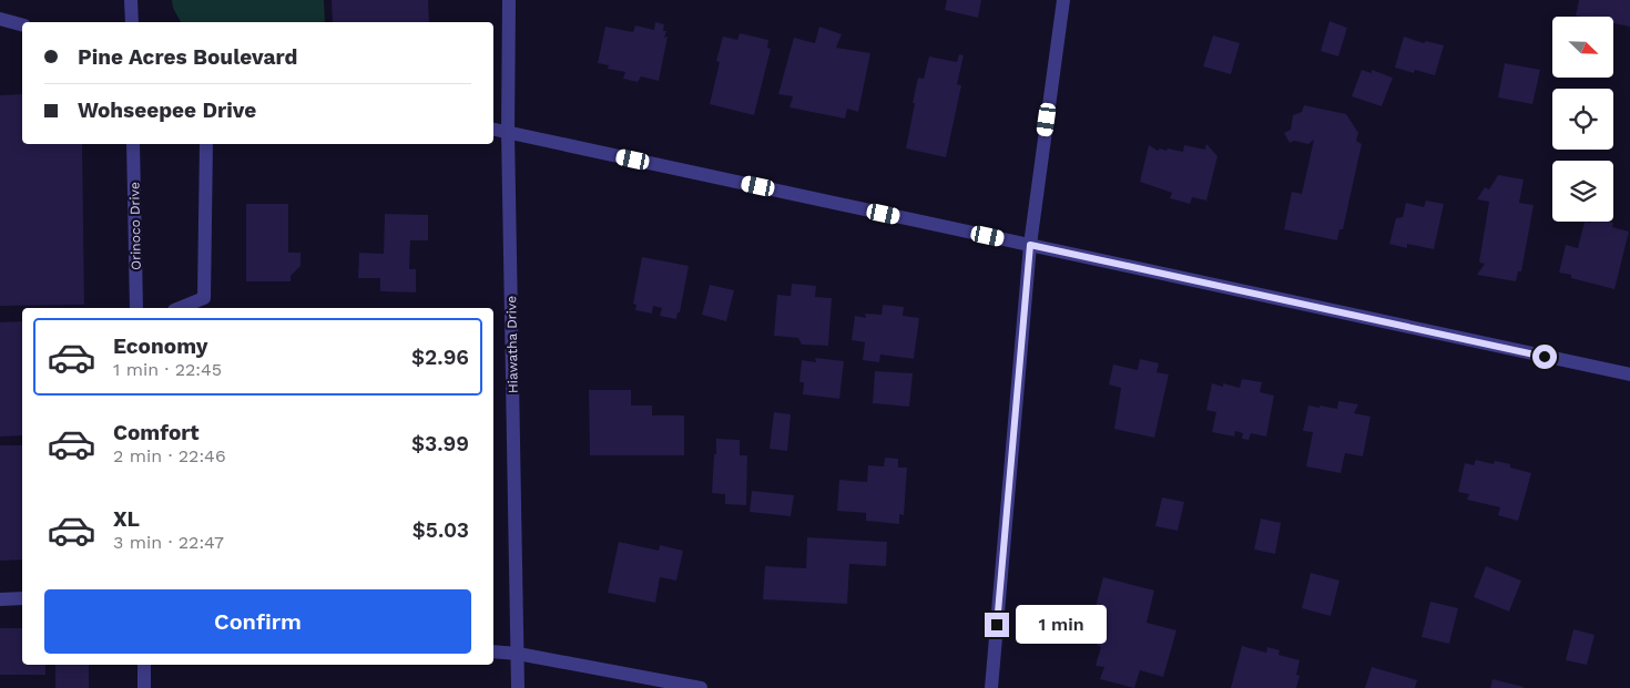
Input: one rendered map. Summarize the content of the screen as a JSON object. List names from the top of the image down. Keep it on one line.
{"streets":{"street":["Orinoco Drive","Hiawatha Drive"]},"north":"bottom right","page":{"banner":["Pine Acres Boulevard","Wohseepee Drive"],"list":[{"name":"Economy","note":"1 min · 22:45","value":"$2.96"},{"name":"Comfort","note":"2 min · 22:46","value":"$3.99"},{"name":"XL","note":"3 min · 22:47","value":"$5.03"}],"buttons":"Confirm","bubble":"1 min"}}
